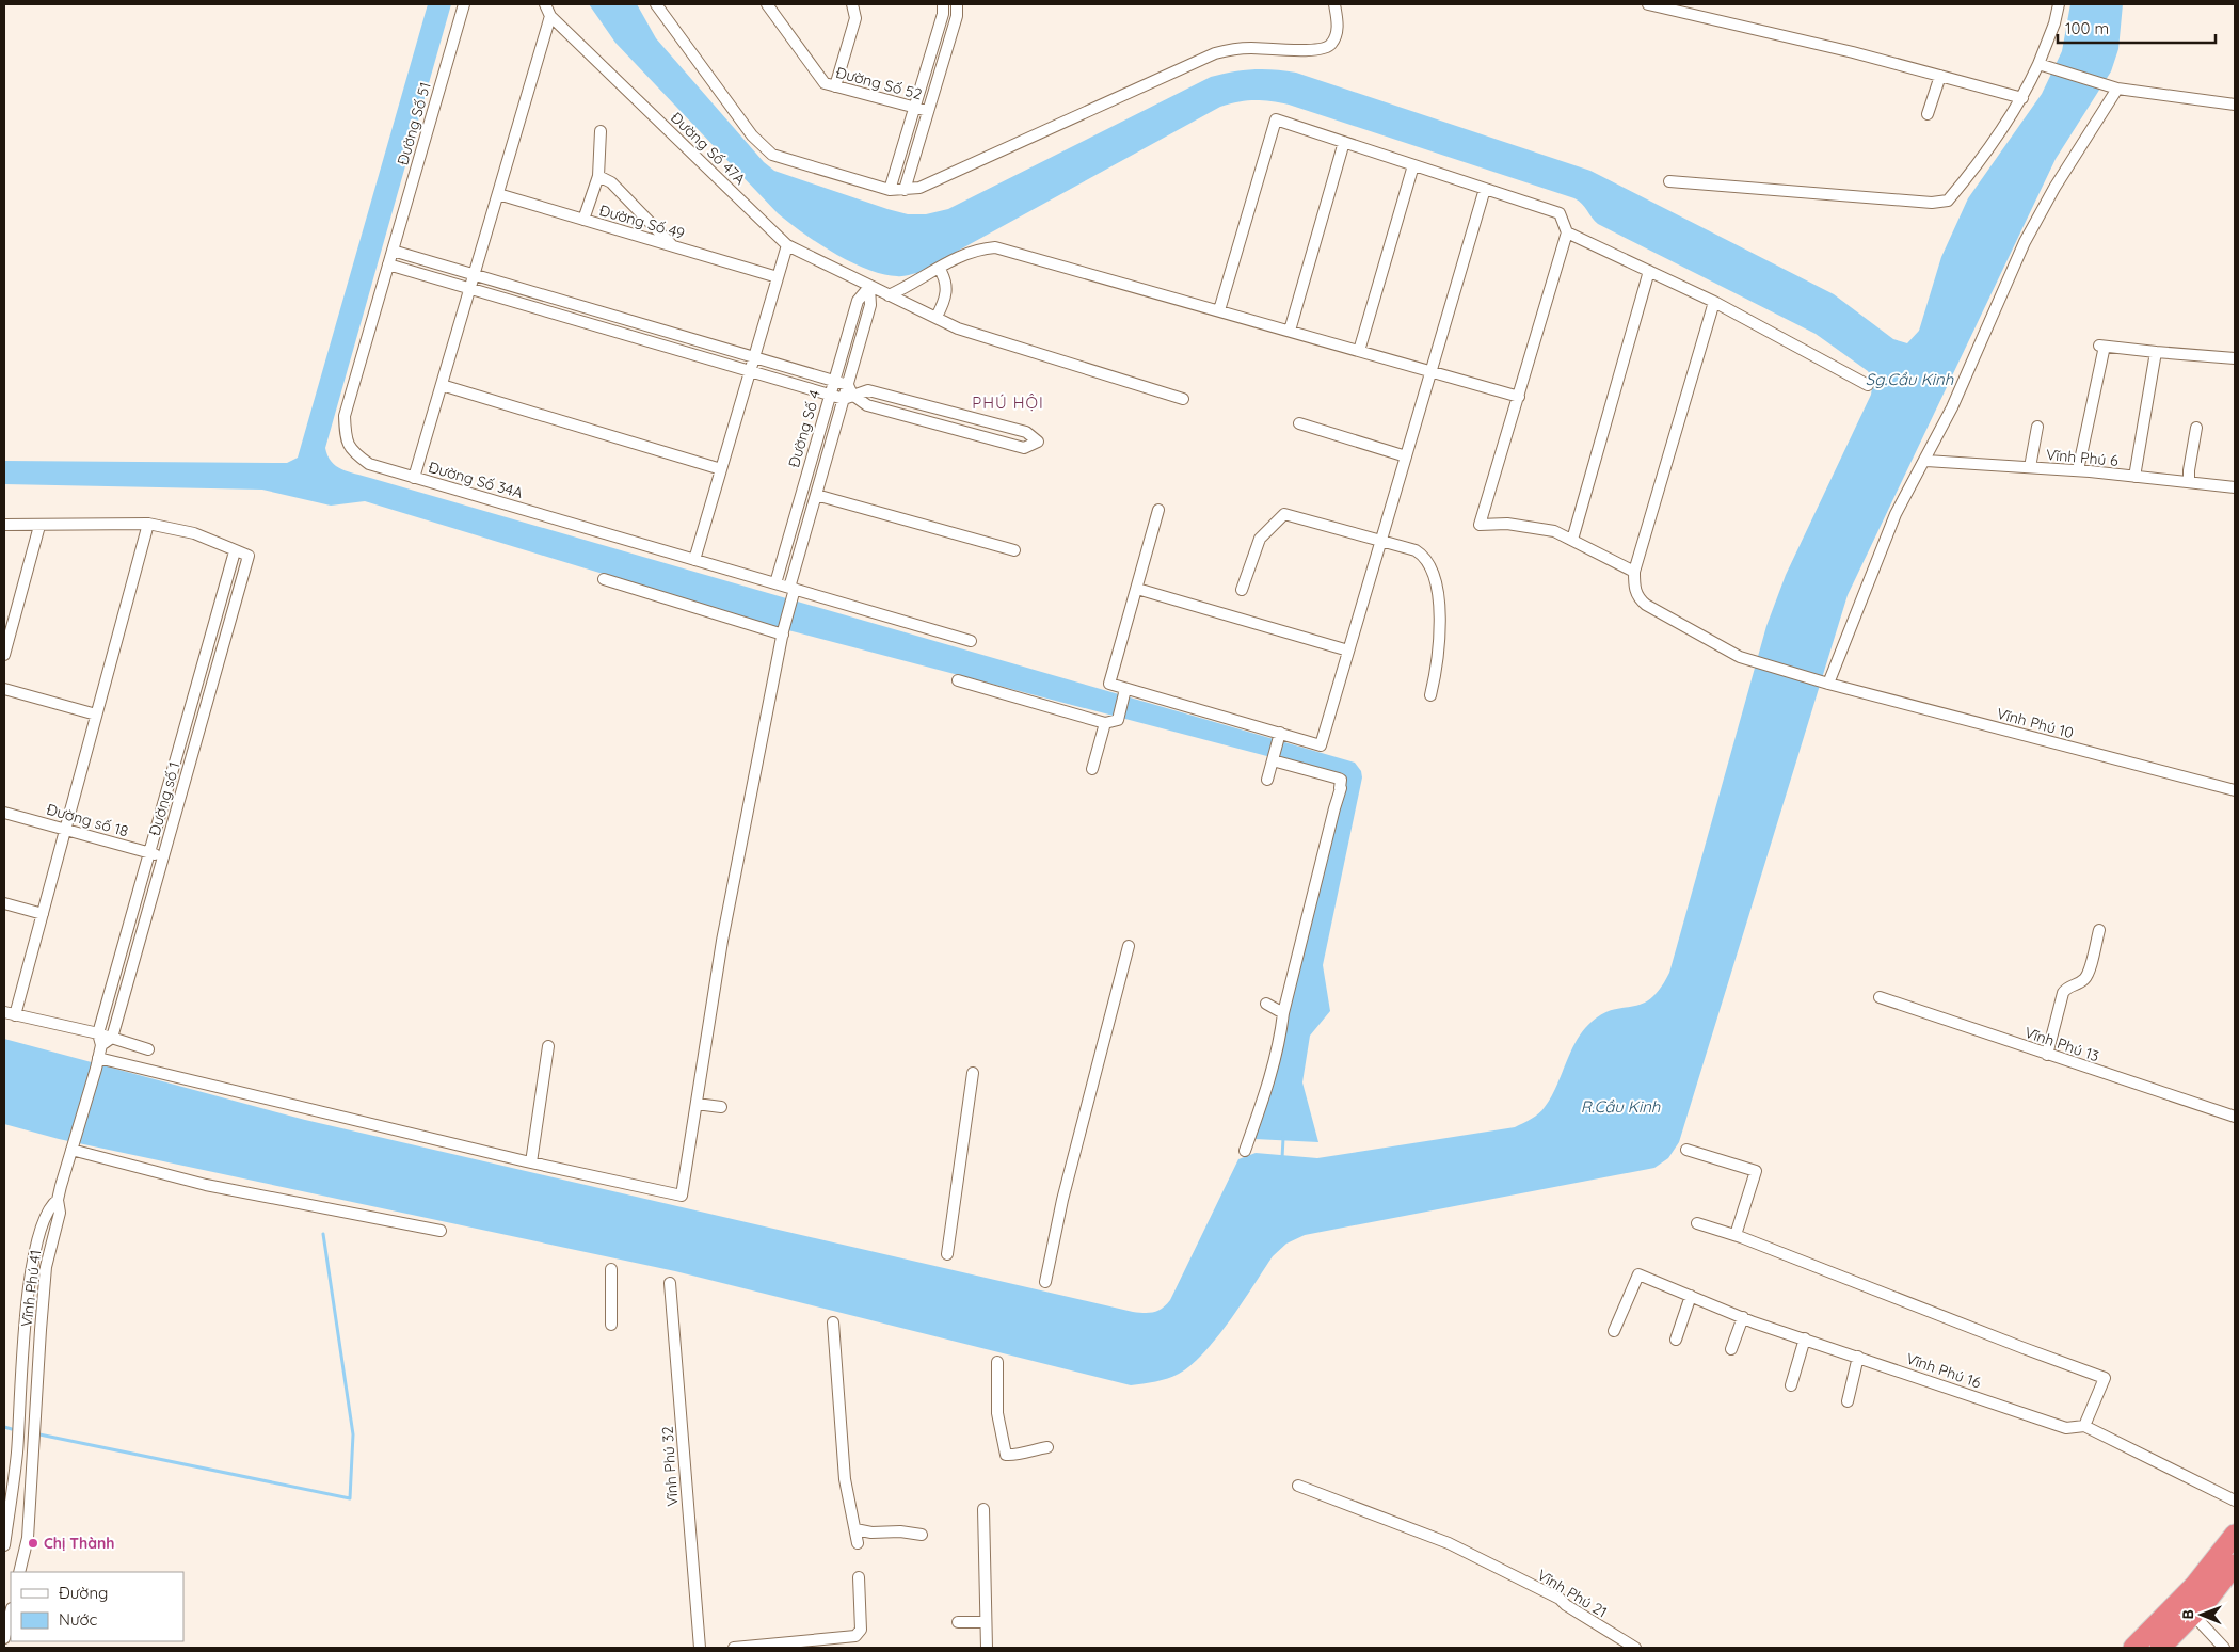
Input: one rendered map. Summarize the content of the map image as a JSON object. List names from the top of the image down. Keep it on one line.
{"streets":{"street":["Đường Số 52","Đường Số 51","Đường Số 47A","Đường Số 49","Đường Số 4","Vĩnh Phú 6","Đường Số 34A","Vĩnh Phú 10","Đường số 1","Đường số 18","Vĩnh Phú 13","Vĩnh Phú 41","Vĩnh Phú 16","Vĩnh Phú 32","Vĩnh Phú 21"]},"crossings":[["Đường Số 51","Đường Số 34A"],["Đường Số 47A","Đường Số 4"],["Đường Số 4","Đường Số 34A"],["Đường số 1","Đường số 18"]],"districts":["PHÚ HỘI"],"water":["Sg.Cầu Kinh","R.Cầu Kinh"],"places":["Chị Thành"],"legend":["Đường","Nước"],"scale_bar":"100 m","north":"left"}
